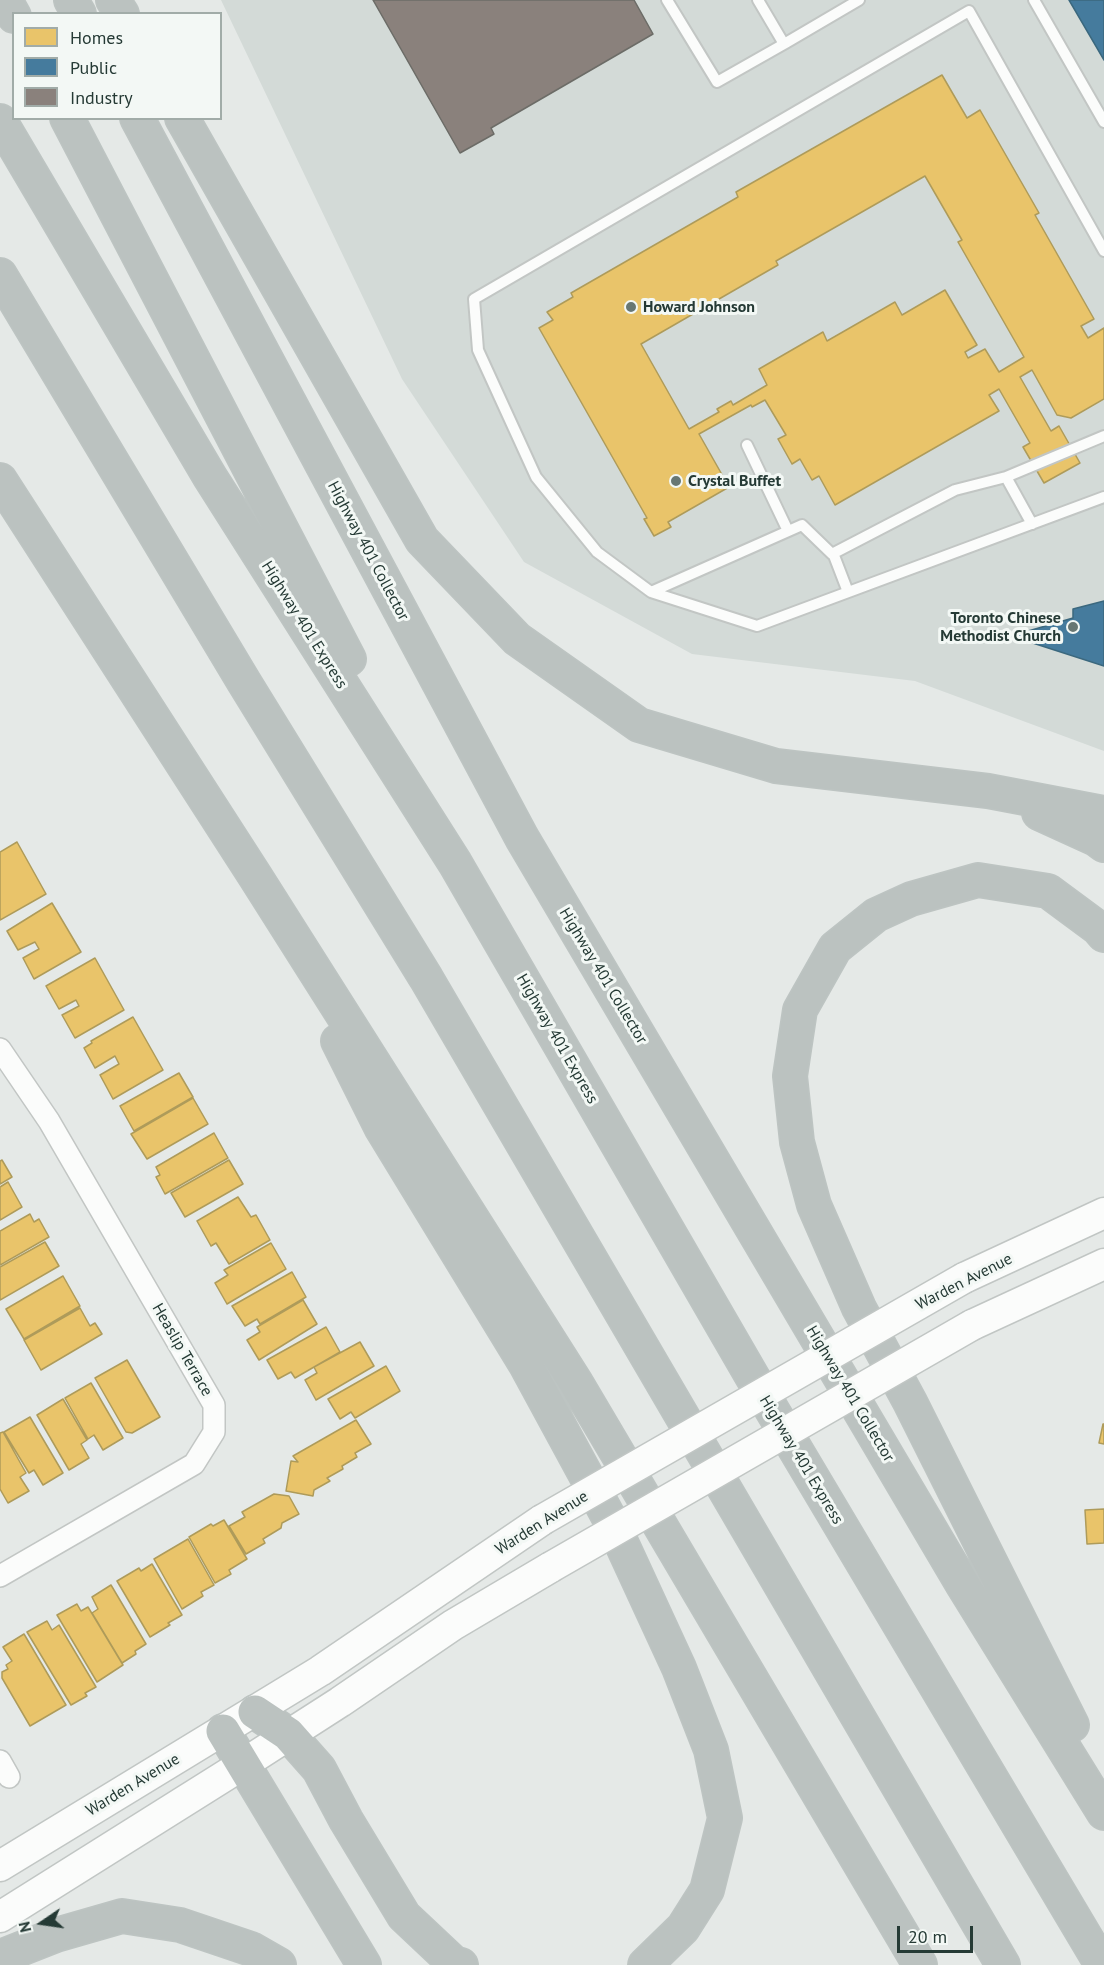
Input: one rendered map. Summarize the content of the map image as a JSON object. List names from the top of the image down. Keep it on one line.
{"streets":{"highway":["Highway 401 Collector","Highway 401 Express"],"main road":["Warden Avenue"],"street":["Heaslip Terrace"]},"places":["Howard Johnson","Crystal Buffet","Toronto Chinese Methodist Church"],"legend":["Homes","Public","Industry"],"scale_bar":"20 m","north":"left"}
